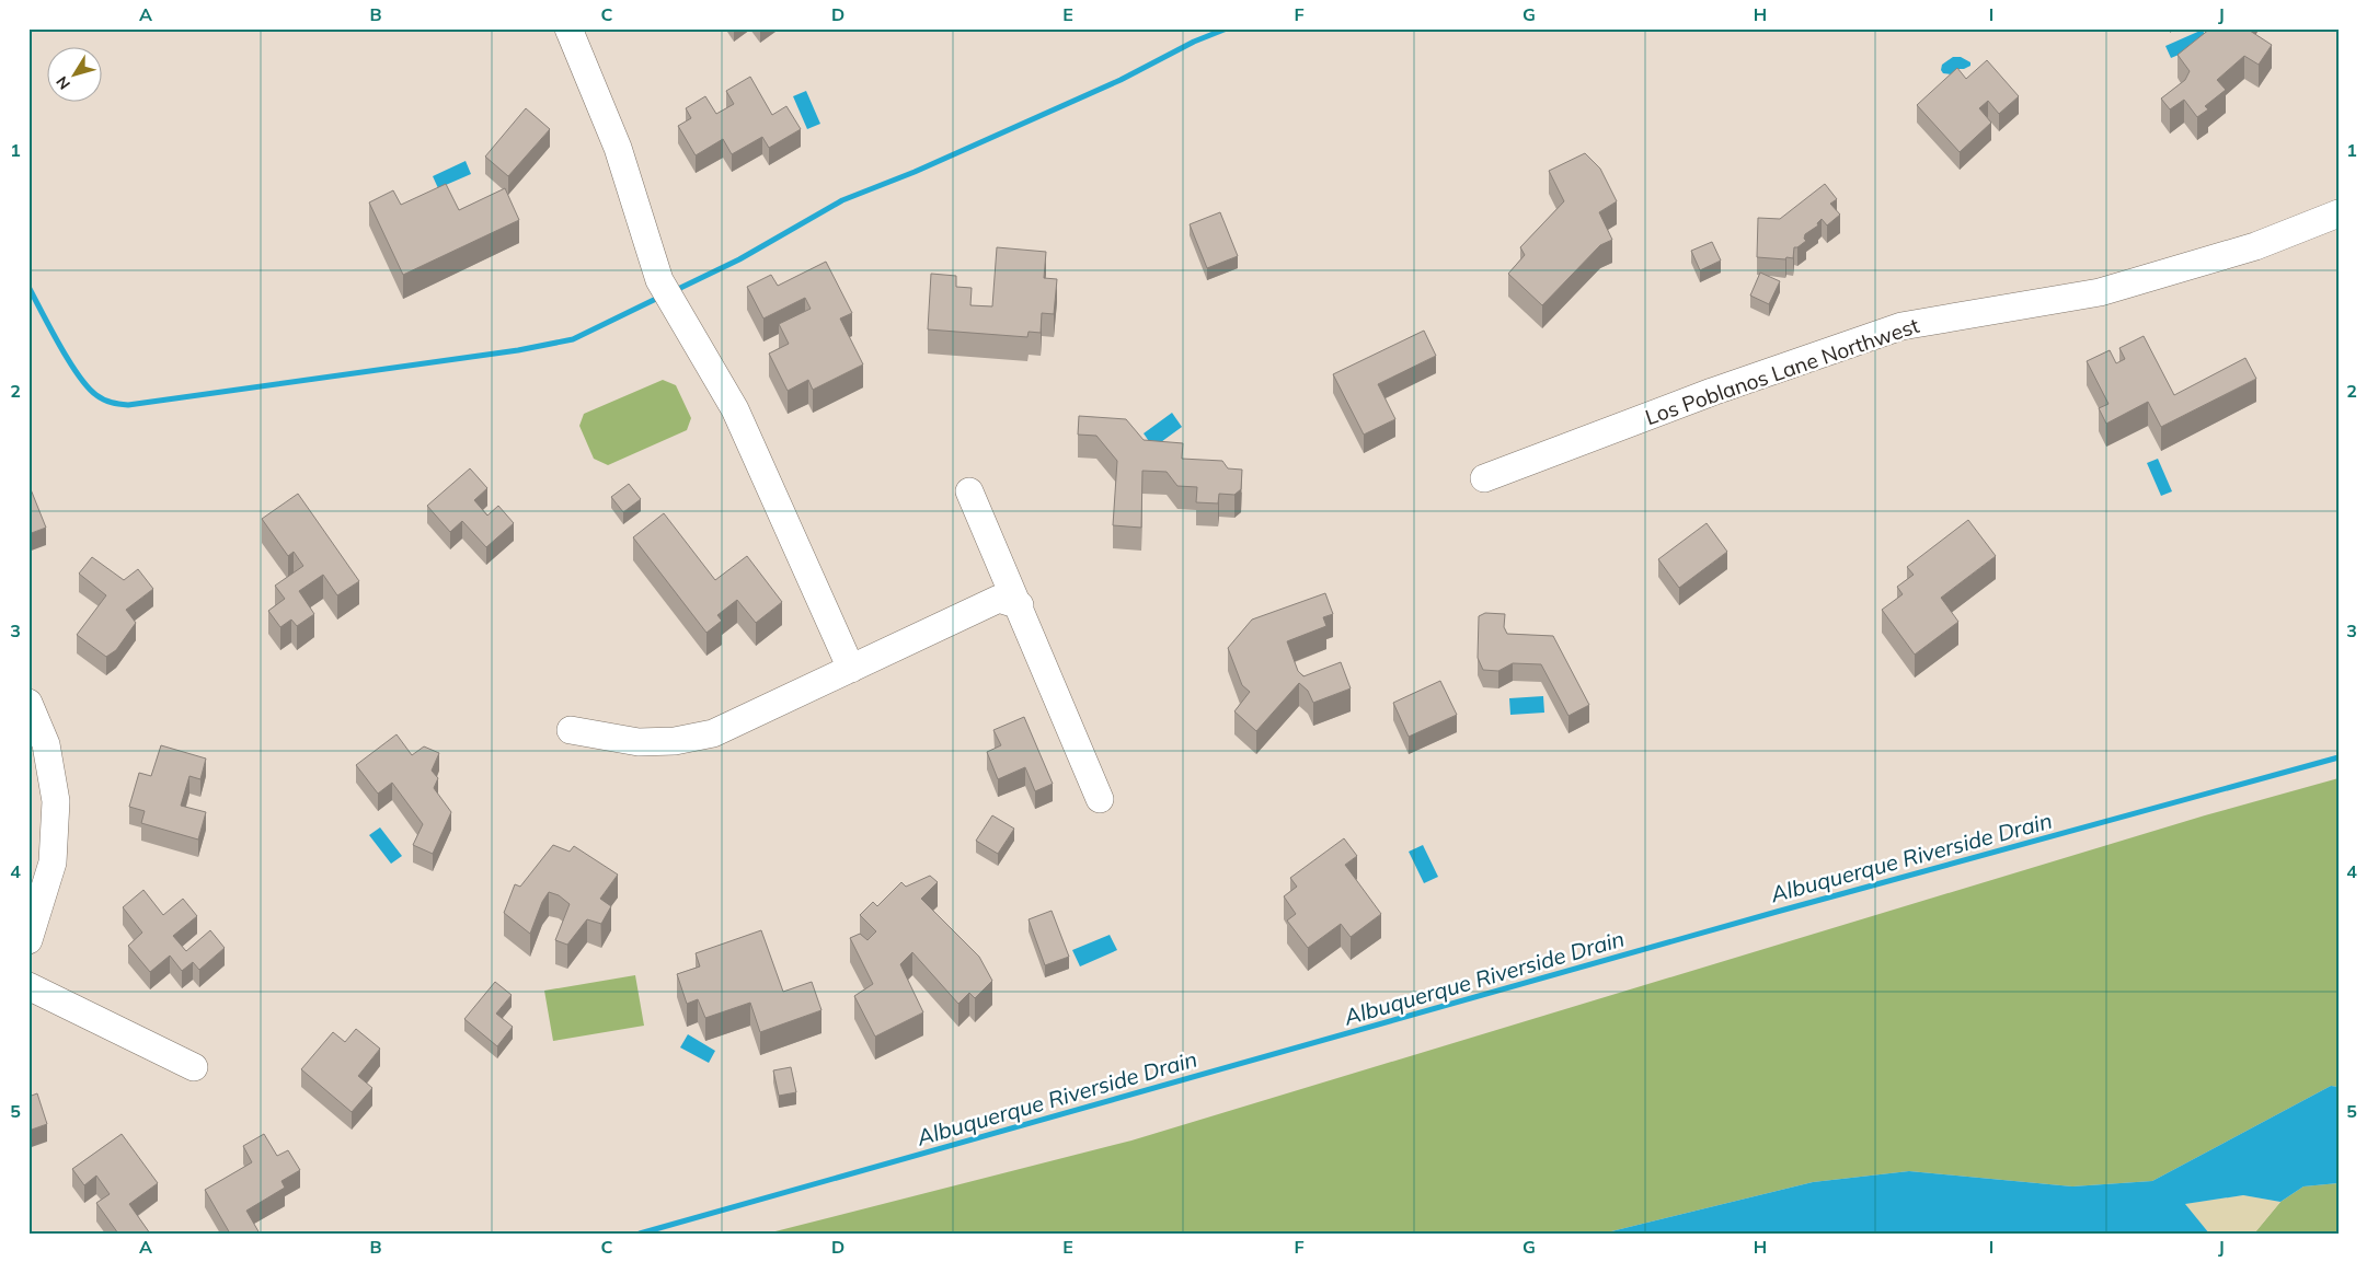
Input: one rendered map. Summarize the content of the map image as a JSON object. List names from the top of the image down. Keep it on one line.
{"streets":{"street":["Los Poblanos Lane Northwest"]},"water":["Albuquerque Riverside Drain"],"north":"bottom left","grid":{"columns":["A","B","C","D","E","F","G","H","I","J"],"rows":["1","2","3","4","5"]}}
